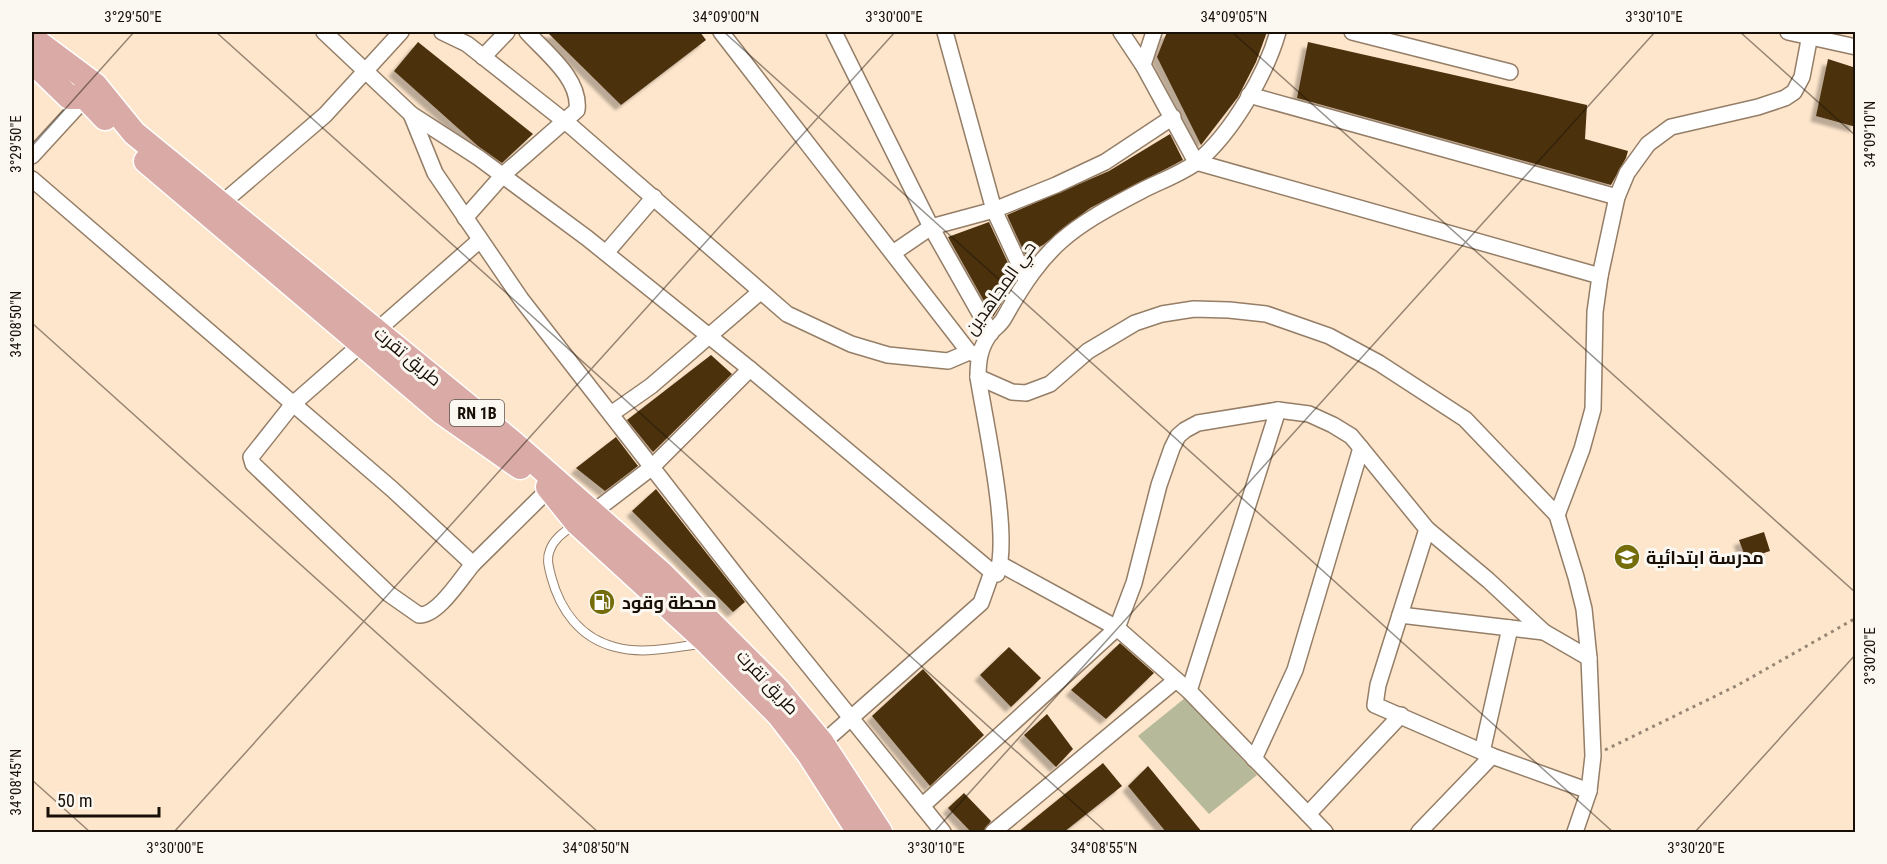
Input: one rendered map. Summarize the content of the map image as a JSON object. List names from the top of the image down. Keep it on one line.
{"streets":{"main road":["طريق تقرت","RN 1B"],"street":["حي المجاهدين"]},"places":{"school or university":["مدرسة ابتدائية"],"fuel station":["محطة وقود"]},"scale_bar":"50 m","coordinates":["3°29'50\"E","34°09'00\"N","3°30'00\"E","34°09'05\"N","3°30'10\"E","34°09'10\"N","34°08'50\"N","3°30'20\"E","34°08'45\"N","34°08'55\"N"]}
